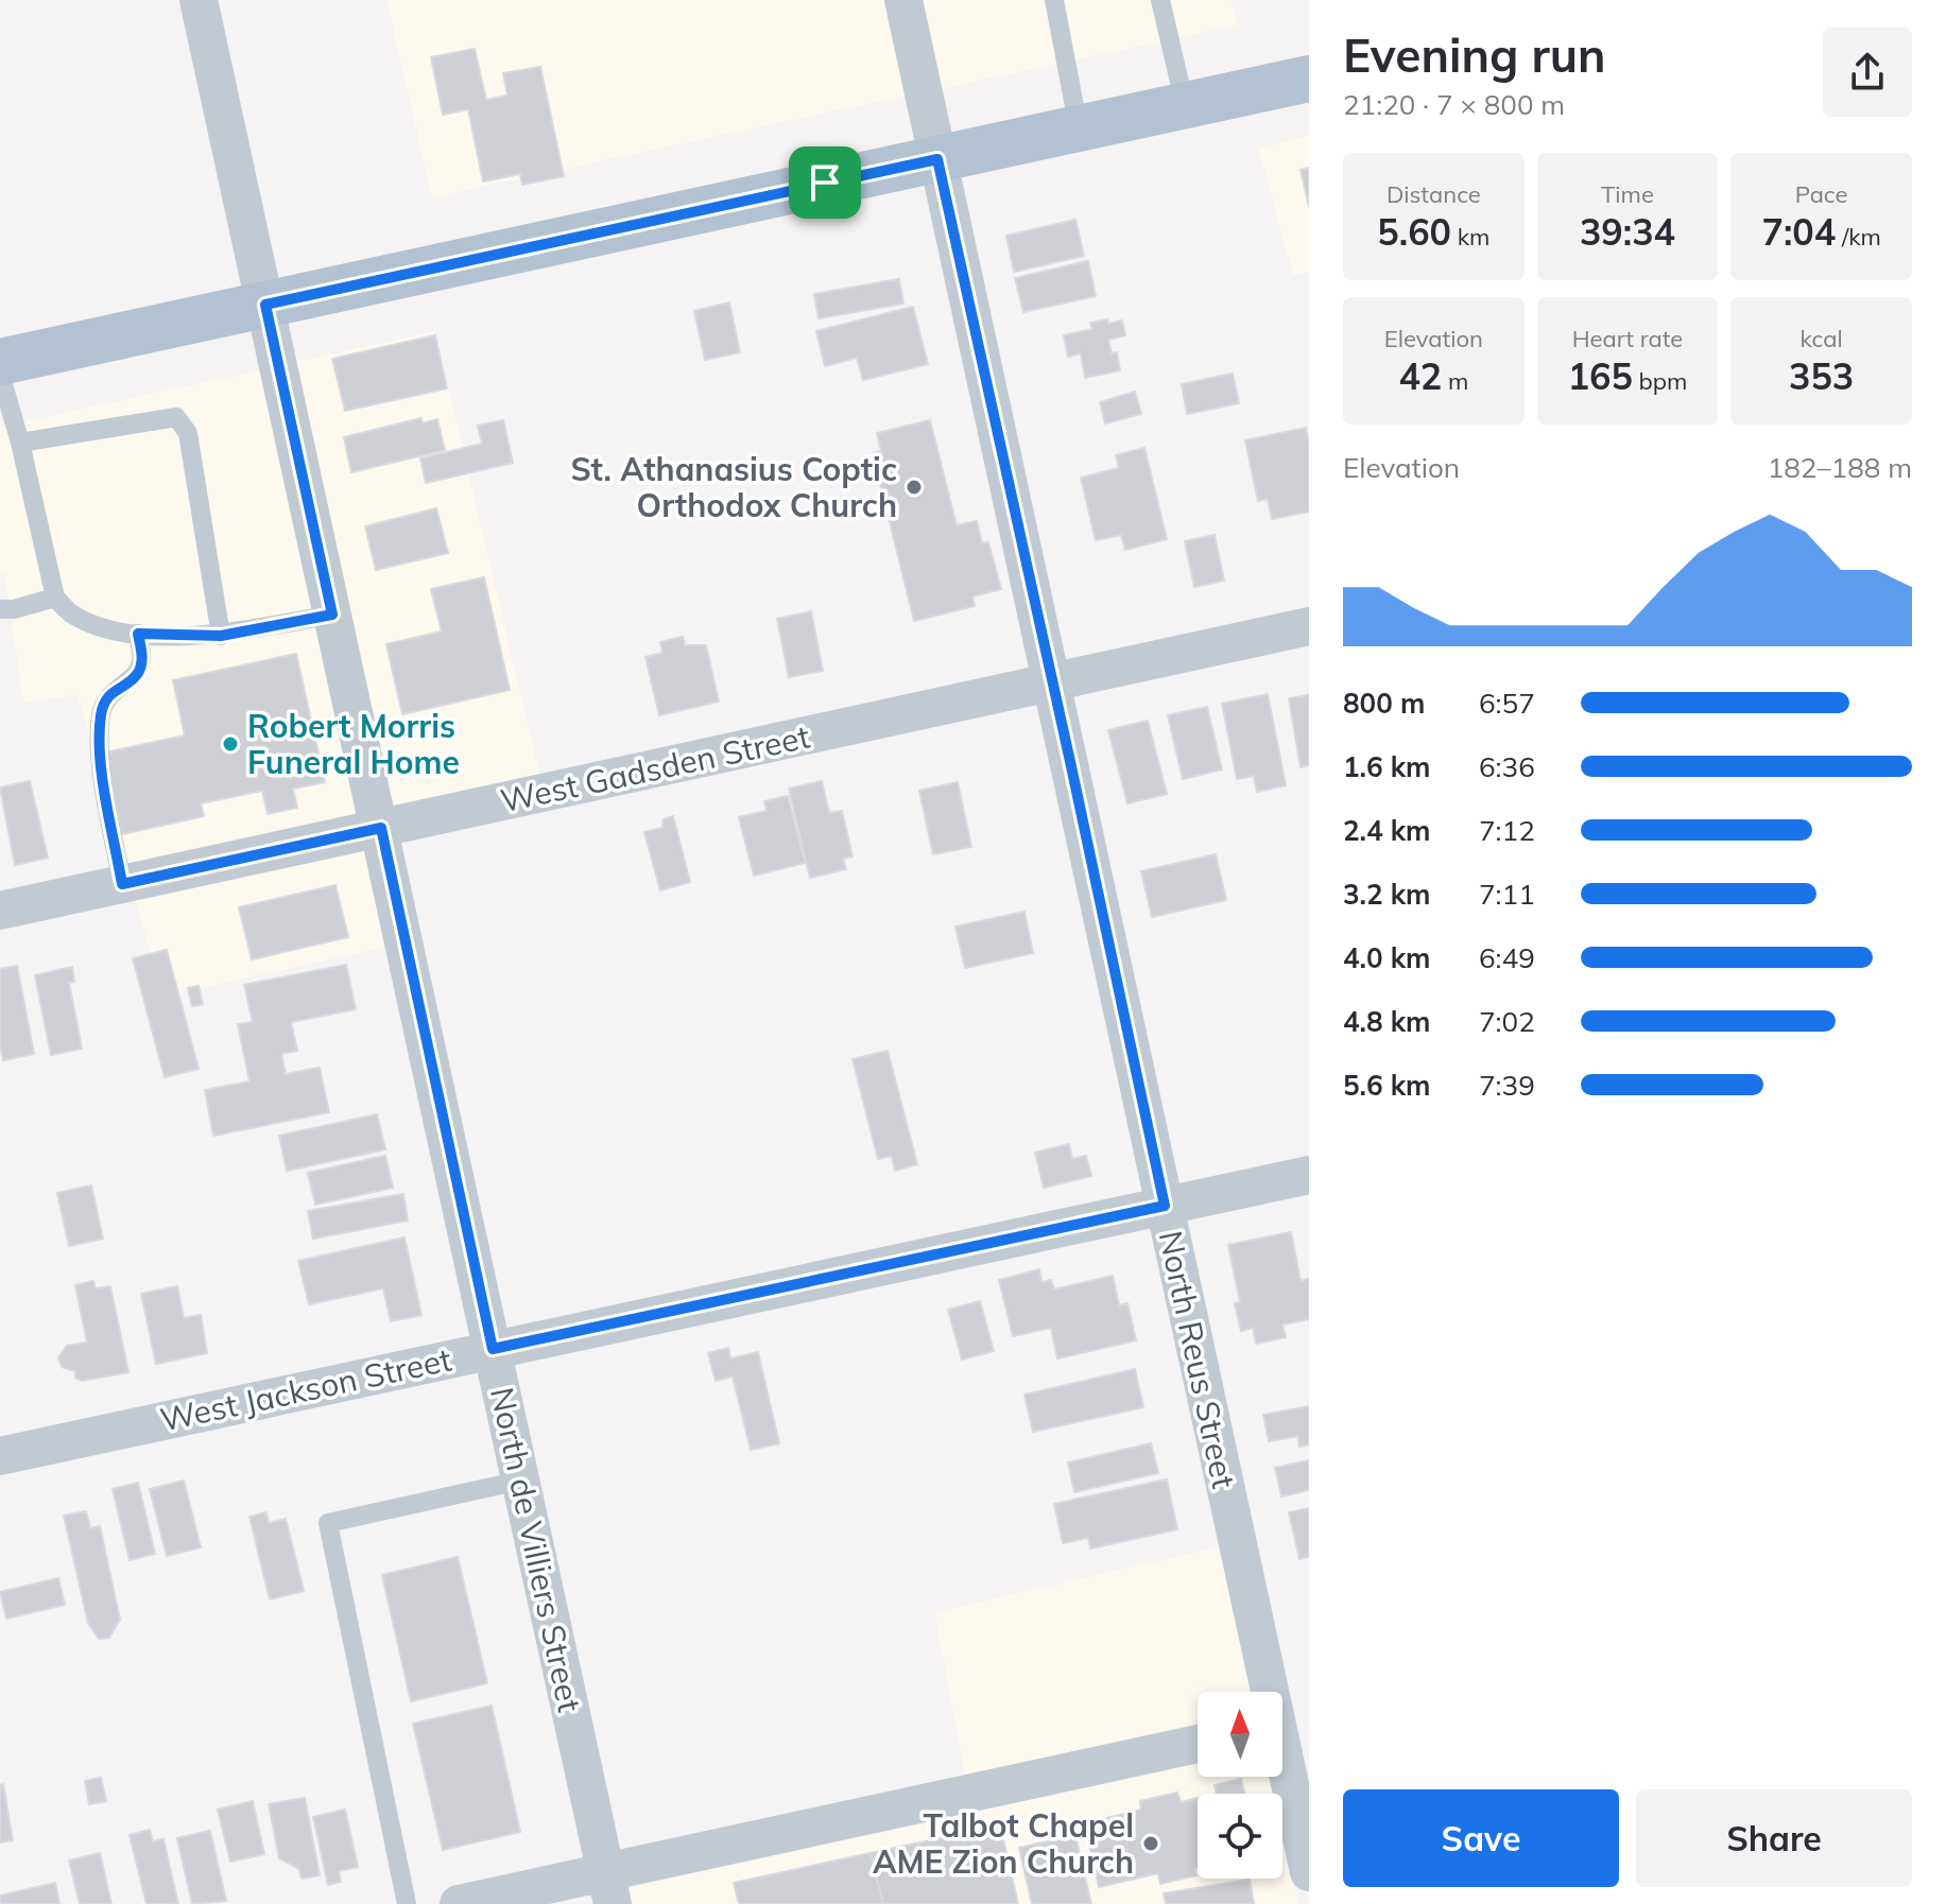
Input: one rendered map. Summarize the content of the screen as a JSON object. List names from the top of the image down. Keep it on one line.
{"streets":{"street":["West Gadsden Street","North Reus Street","West Jackson Street","North de Villiers Street"]},"crossings":[["West Gadsden Street","North Reus Street"],["West Gadsden Street","North de Villiers Street"],["North Reus Street","West Jackson Street"],["West Jackson Street","North de Villiers Street"]],"places":["St. Athanasius Coptic Orthodox Church","Robert Morris Funeral Home","Talbot Chapel AME Zion Church"],"north":"top","page":{"heading":["Evening run","21:20 · 7 × 800 m"],"stats":[["Distance","5.60 km"],["Time","39:34"],["Pace","7:04 /km"],["Elevation","42 m"],["Heart rate","165 bpm"],["kcal","353"]],"chart":["Elevation","182–188 m"],"list":[{"name":"800 m","note":"6:57"},{"name":"1.6 km","note":"6:36"},{"name":"2.4 km","note":"7:12"},{"name":"3.2 km","note":"7:11"},{"name":"4.0 km","note":"6:49"},{"name":"4.8 km","note":"7:02"},{"name":"5.6 km","note":"7:39"}],"buttons":["Save","Share"]}}
